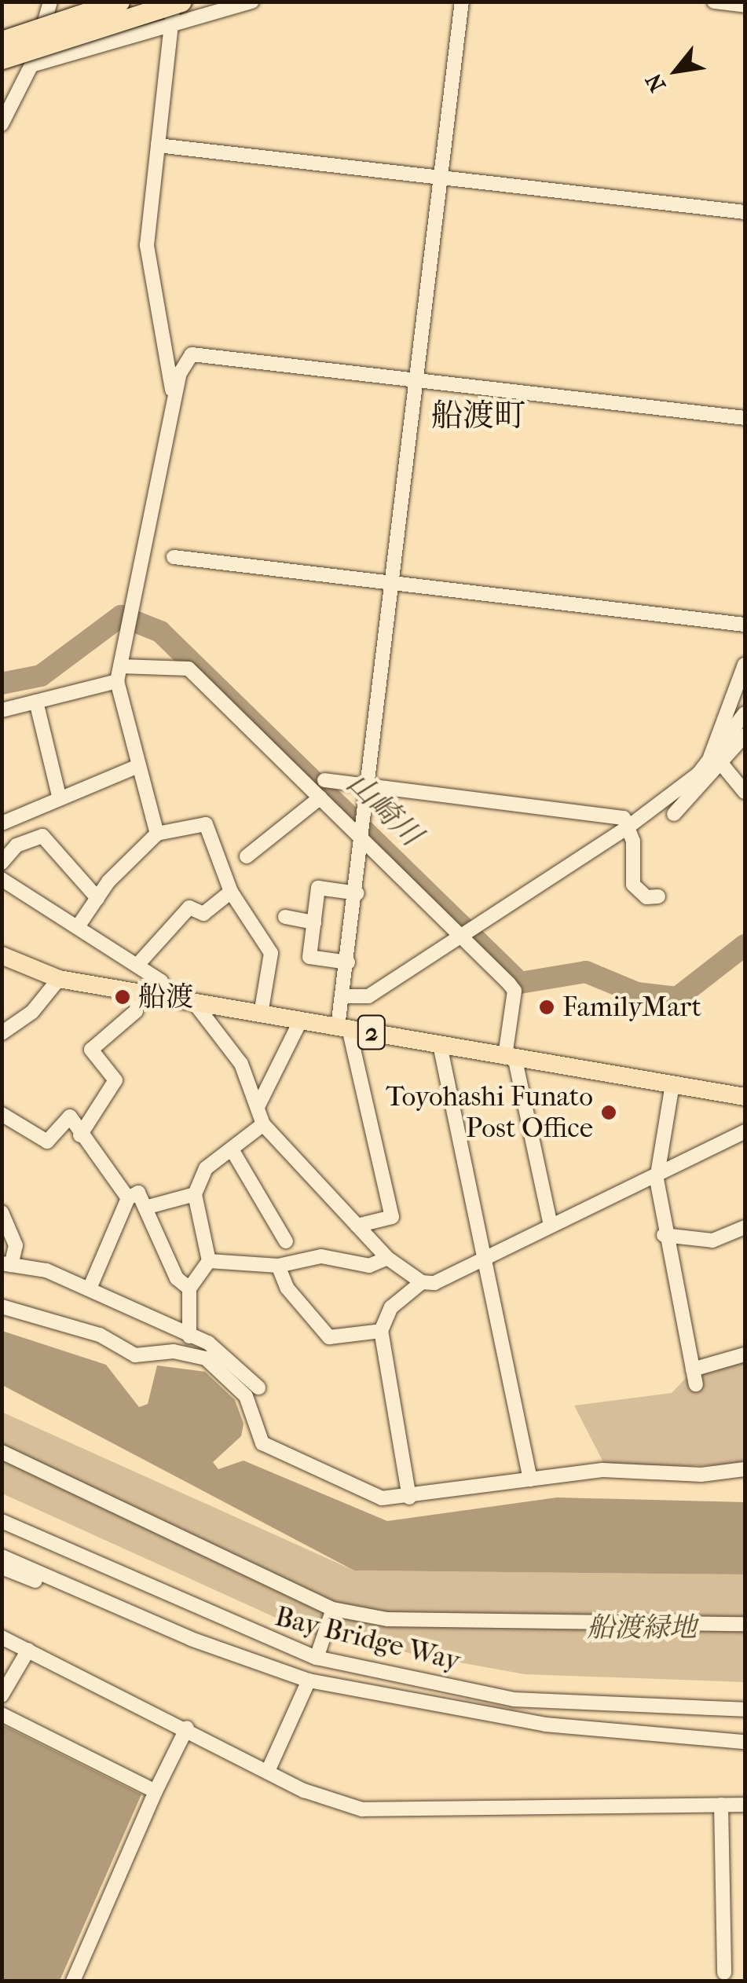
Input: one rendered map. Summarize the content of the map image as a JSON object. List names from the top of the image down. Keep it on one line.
{"streets":{"main road":["2"],"street":["Bay Bridge Way"]},"districts":["船渡町"],"water":["山崎川"],"parks":["船渡緑地"],"places":["船渡","FamilyMart","Toyohashi Funato Post Office"],"north":"bottom left"}
